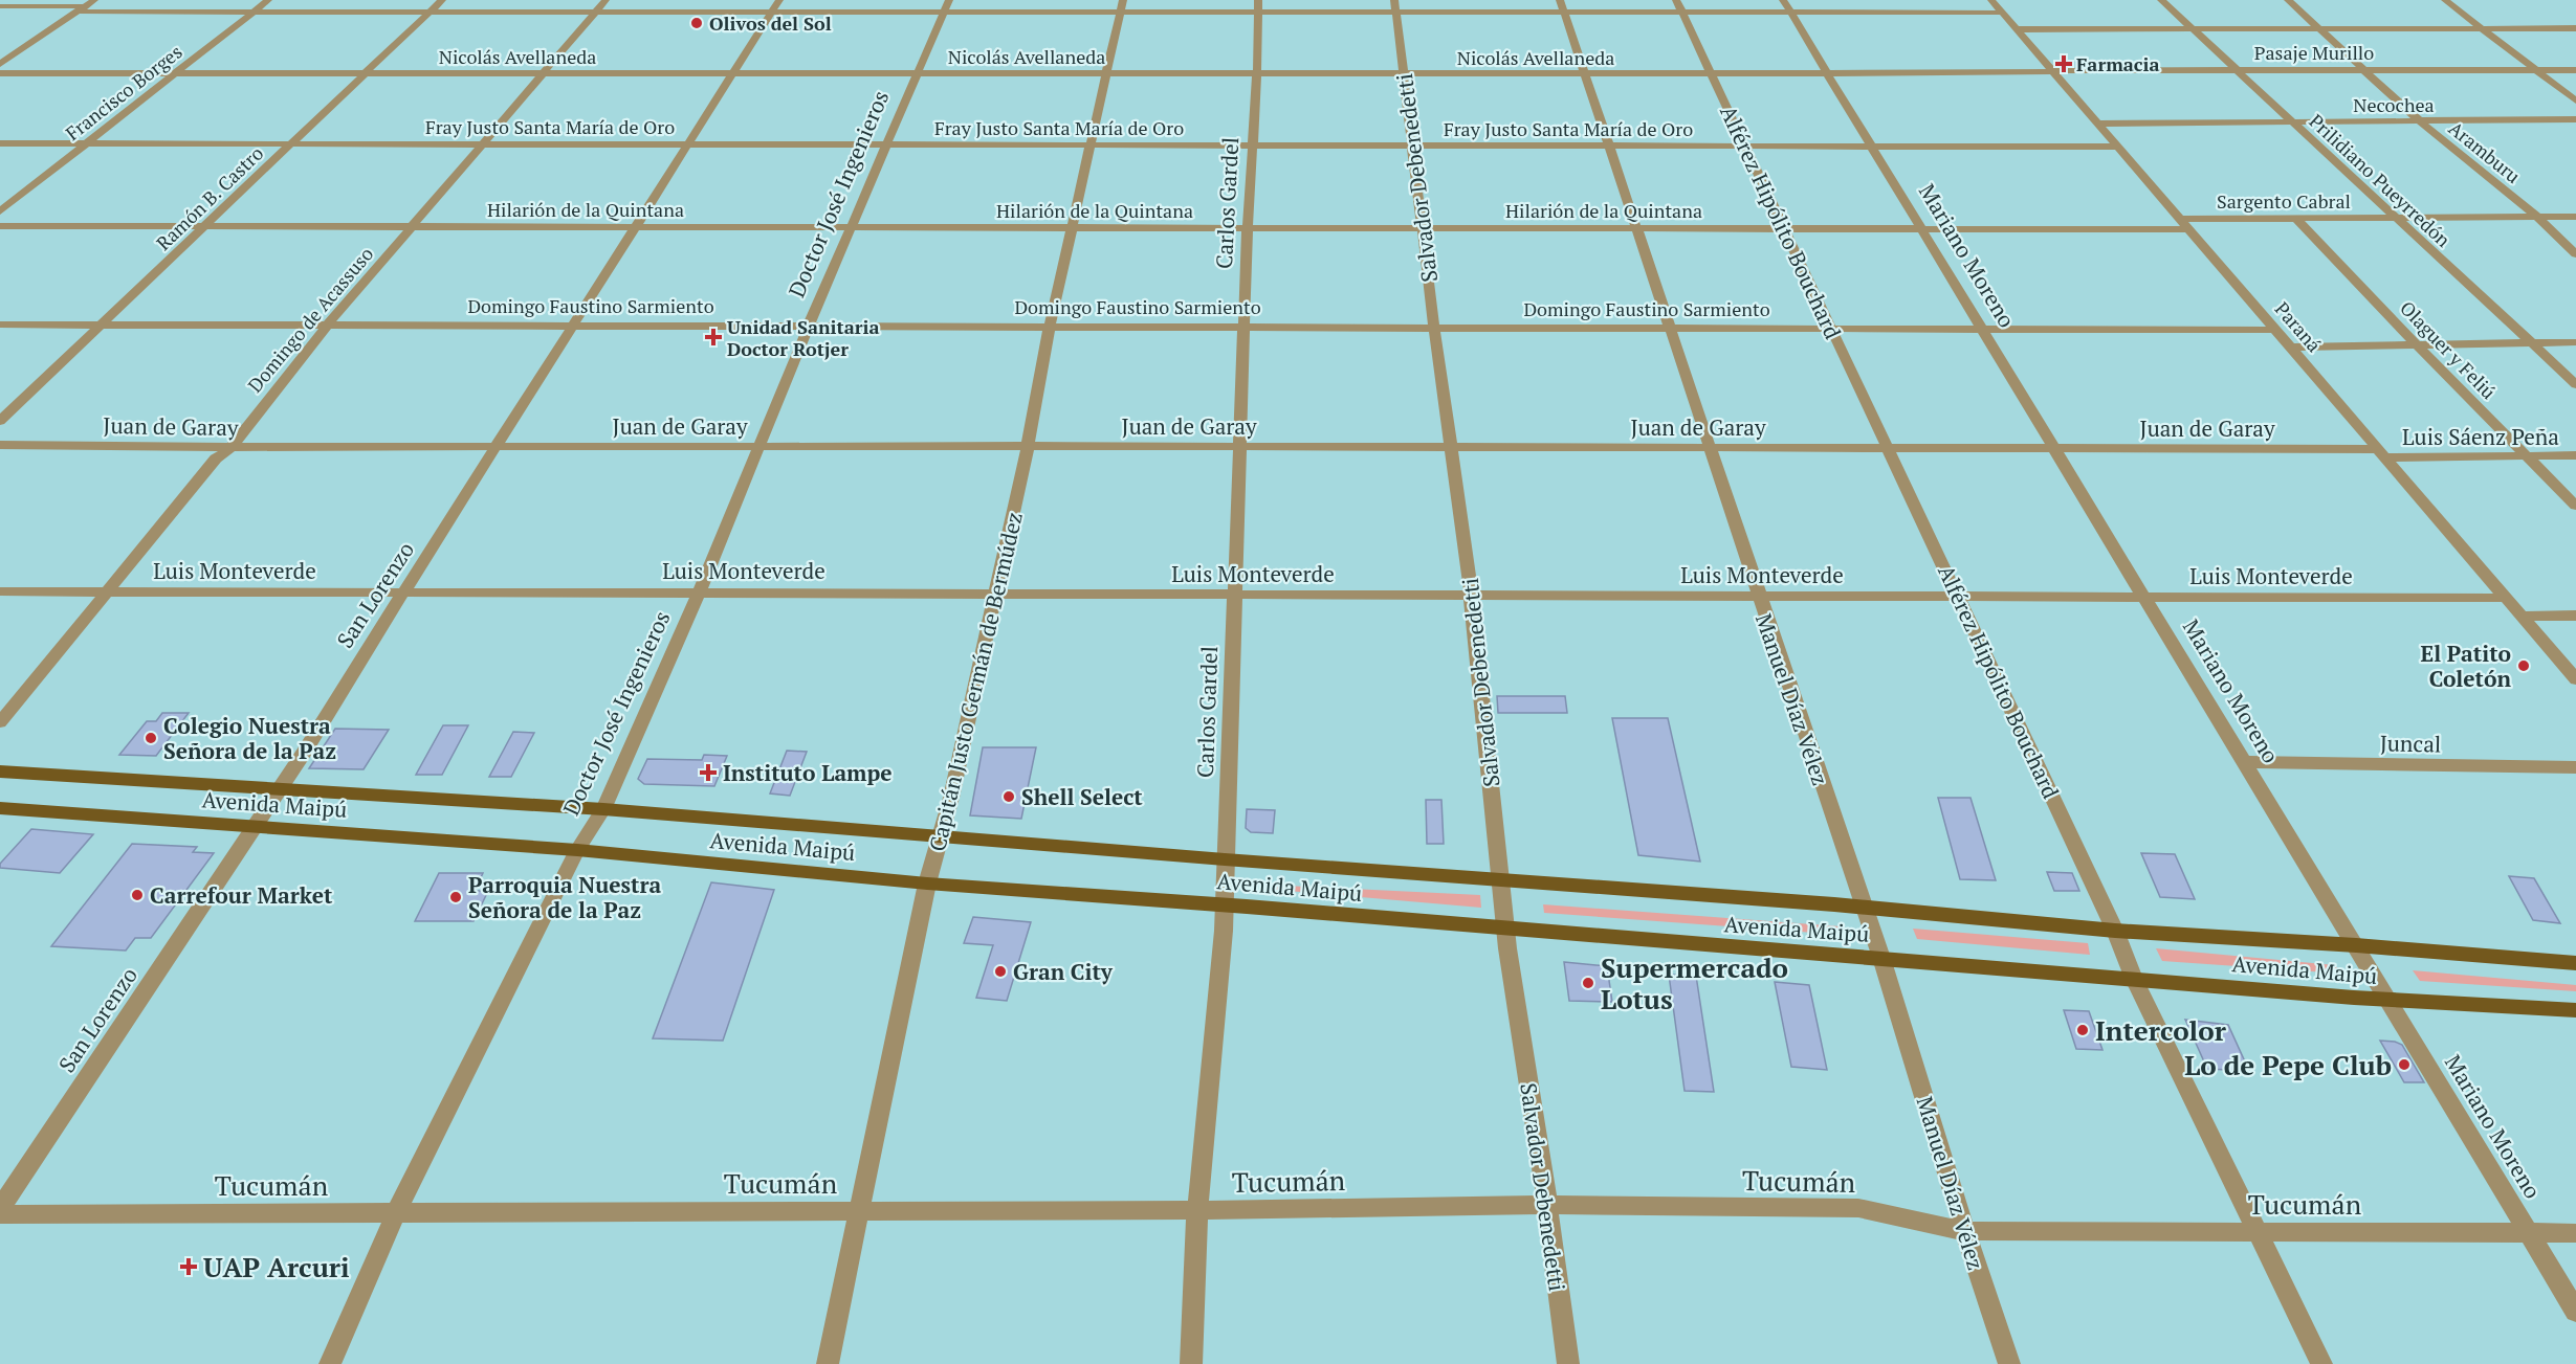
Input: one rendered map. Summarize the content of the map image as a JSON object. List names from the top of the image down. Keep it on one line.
{"streets":{"main road":["Avenida Maipú"],"street":["Pasaje Murillo","Nicolás Avellaneda","Francisco Borges","Necochea","Fray Justo Santa María de Oro","Aramburu","Salvador Debenedetti","Prilidiano Pueyrredón","Doctor José Ingenieros","Ramón B. Castro","Sargento Cabral","Carlos Gardel","Hilarión de la Quintana","Alférez Hipólito Bouchard","Mariano Moreno","Domingo Faustino Sarmiento","Domingo de Acassuso","Paraná","Olaguer y Feliú","Juan de Garay","Luis Sáenz Peña","Luis Monteverde","San Lorenzo","Capitán Justo Germán de Bermúdez","Manuel Díaz Vélez","Juncal","Tucumán"]},"crossings":[["Pasaje Murillo","Nicolás Avellaneda"],["Pasaje Murillo","Aramburu"],["Pasaje Murillo","Prilidiano Pueyrredón"],["Pasaje Murillo","Paraná"],["Nicolás Avellaneda","Francisco Borges"],["Nicolás Avellaneda","Salvador Debenedetti"],["Nicolás Avellaneda","Doctor José Ingenieros"],["Nicolás Avellaneda","Ramón B. Castro"],["Nicolás Avellaneda","Carlos Gardel"],["Nicolás Avellaneda","Alférez Hipólito Bouchard"],["Nicolás Avellaneda","Mariano Moreno"],["Nicolás Avellaneda","Domingo de Acassuso"],["Nicolás Avellaneda","Paraná"],["Nicolás Avellaneda","San Lorenzo"],["Nicolás Avellaneda","Capitán Justo Germán de Bermúdez"],["Nicolás Avellaneda","Manuel Díaz Vélez"],["Francisco Borges","Fray Justo Santa María de Oro"],["Necochea","Aramburu"],["Necochea","Prilidiano Pueyrredón"],["Necochea","Paraná"],["Fray Justo Santa María de Oro","Salvador Debenedetti"],["Fray Justo Santa María de Oro","Doctor José Ingenieros"],["Fray Justo Santa María de Oro","Ramón B. Castro"],["Fray Justo Santa María de Oro","Carlos Gardel"],["Fray Justo Santa María de Oro","Alférez Hipólito Bouchard"],["Fray Justo Santa María de Oro","Mariano Moreno"],["Fray Justo Santa María de Oro","Domingo de Acassuso"],["Fray Justo Santa María de Oro","Paraná"],["Fray Justo Santa María de Oro","San Lorenzo"],["Fray Justo Santa María de Oro","Capitán Justo Germán de Bermúdez"],["Fray Justo Santa María de Oro","Manuel Díaz Vélez"],["Aramburu","Sargento Cabral"],["Salvador Debenedetti","Hilarión de la Quintana"],["Salvador Debenedetti","Domingo Faustino Sarmiento"],["Salvador Debenedetti","Juan de Garay"],["Salvador Debenedetti","Luis Monteverde"],["Salvador Debenedetti","Avenida Maipú"],["Salvador Debenedetti","Tucumán"],["Prilidiano Pueyrredón","Sargento Cabral"],["Doctor José Ingenieros","Hilarión de la Quintana"],["Doctor José Ingenieros","Domingo Faustino Sarmiento"],["Doctor José Ingenieros","Juan de Garay"],["Doctor José Ingenieros","Luis Monteverde"],["Doctor José Ingenieros","Avenida Maipú"],["Doctor José Ingenieros","Tucumán"],["Ramón B. Castro","Hilarión de la Quintana"],["Ramón B. Castro","Domingo Faustino Sarmiento"],["Sargento Cabral","Paraná"],["Sargento Cabral","Olaguer y Feliú"],["Carlos Gardel","Hilarión de la Quintana"],["Carlos Gardel","Domingo Faustino Sarmiento"],["Carlos Gardel","Juan de Garay"],["Carlos Gardel","Luis Monteverde"],["Carlos Gardel","Avenida Maipú"],["Carlos Gardel","Tucumán"],["Hilarión de la Quintana","Alférez Hipólito Bouchard"],["Hilarión de la Quintana","Mariano Moreno"],["Hilarión de la Quintana","Domingo de Acassuso"],["Hilarión de la Quintana","Paraná"],["Hilarión de la Quintana","San Lorenzo"],["Hilarión de la Quintana","Capitán Justo Germán de Bermúdez"],["Hilarión de la Quintana","Manuel Díaz Vélez"],["Alférez Hipólito Bouchard","Domingo Faustino Sarmiento"],["Alférez Hipólito Bouchard","Juan de Garay"],["Alférez Hipólito Bouchard","Luis Monteverde"],["Alférez Hipólito Bouchard","Avenida Maipú"],["Alférez Hipólito Bouchard","Tucumán"],["Mariano Moreno","Domingo Faustino Sarmiento"],["Mariano Moreno","Juan de Garay"],["Mariano Moreno","Luis Monteverde"],["Mariano Moreno","Juncal"],["Mariano Moreno","Avenida Maipú"],["Mariano Moreno","Tucumán"],["Domingo Faustino Sarmiento","Domingo de Acassuso"],["Domingo Faustino Sarmiento","Paraná"],["Domingo Faustino Sarmiento","San Lorenzo"],["Domingo Faustino Sarmiento","Capitán Justo Germán de Bermúdez"],["Domingo Faustino Sarmiento","Manuel Díaz Vélez"],["Domingo de Acassuso","Juan de Garay"],["Domingo de Acassuso","Luis Monteverde"],["Paraná","Juan de Garay"],["Paraná","Luis Sáenz Peña"],["Paraná","Luis Monteverde"],["Olaguer y Feliú","Luis Sáenz Peña"],["Juan de Garay","Luis Sáenz Peña"],["Juan de Garay","San Lorenzo"],["Juan de Garay","Capitán Justo Germán de Bermúdez"],["Juan de Garay","Manuel Díaz Vélez"],["Luis Monteverde","San Lorenzo"],["Luis Monteverde","Capitán Justo Germán de Bermúdez"],["Luis Monteverde","Manuel Díaz Vélez"],["San Lorenzo","Avenida Maipú"],["Capitán Justo Germán de Bermúdez","Avenida Maipú"],["Capitán Justo Germán de Bermúdez","Tucumán"],["Manuel Díaz Vélez","Avenida Maipú"],["Manuel Díaz Vélez","Tucumán"]],"places":{"other":["Olivos del Sol","El Patito Coletón","Colegio Nuestra Señora de la Paz","Shell Select","Carrefour Market","Parroquia Nuestra Señora de la Paz","Gran City","Supermercado Lotus","Intercolor","Lo de Pepe Club"],"health":["Farmacia","Unidad Sanitaria Doctor Rotjer","Instituto Lampe","UAP Arcuri"]}}
